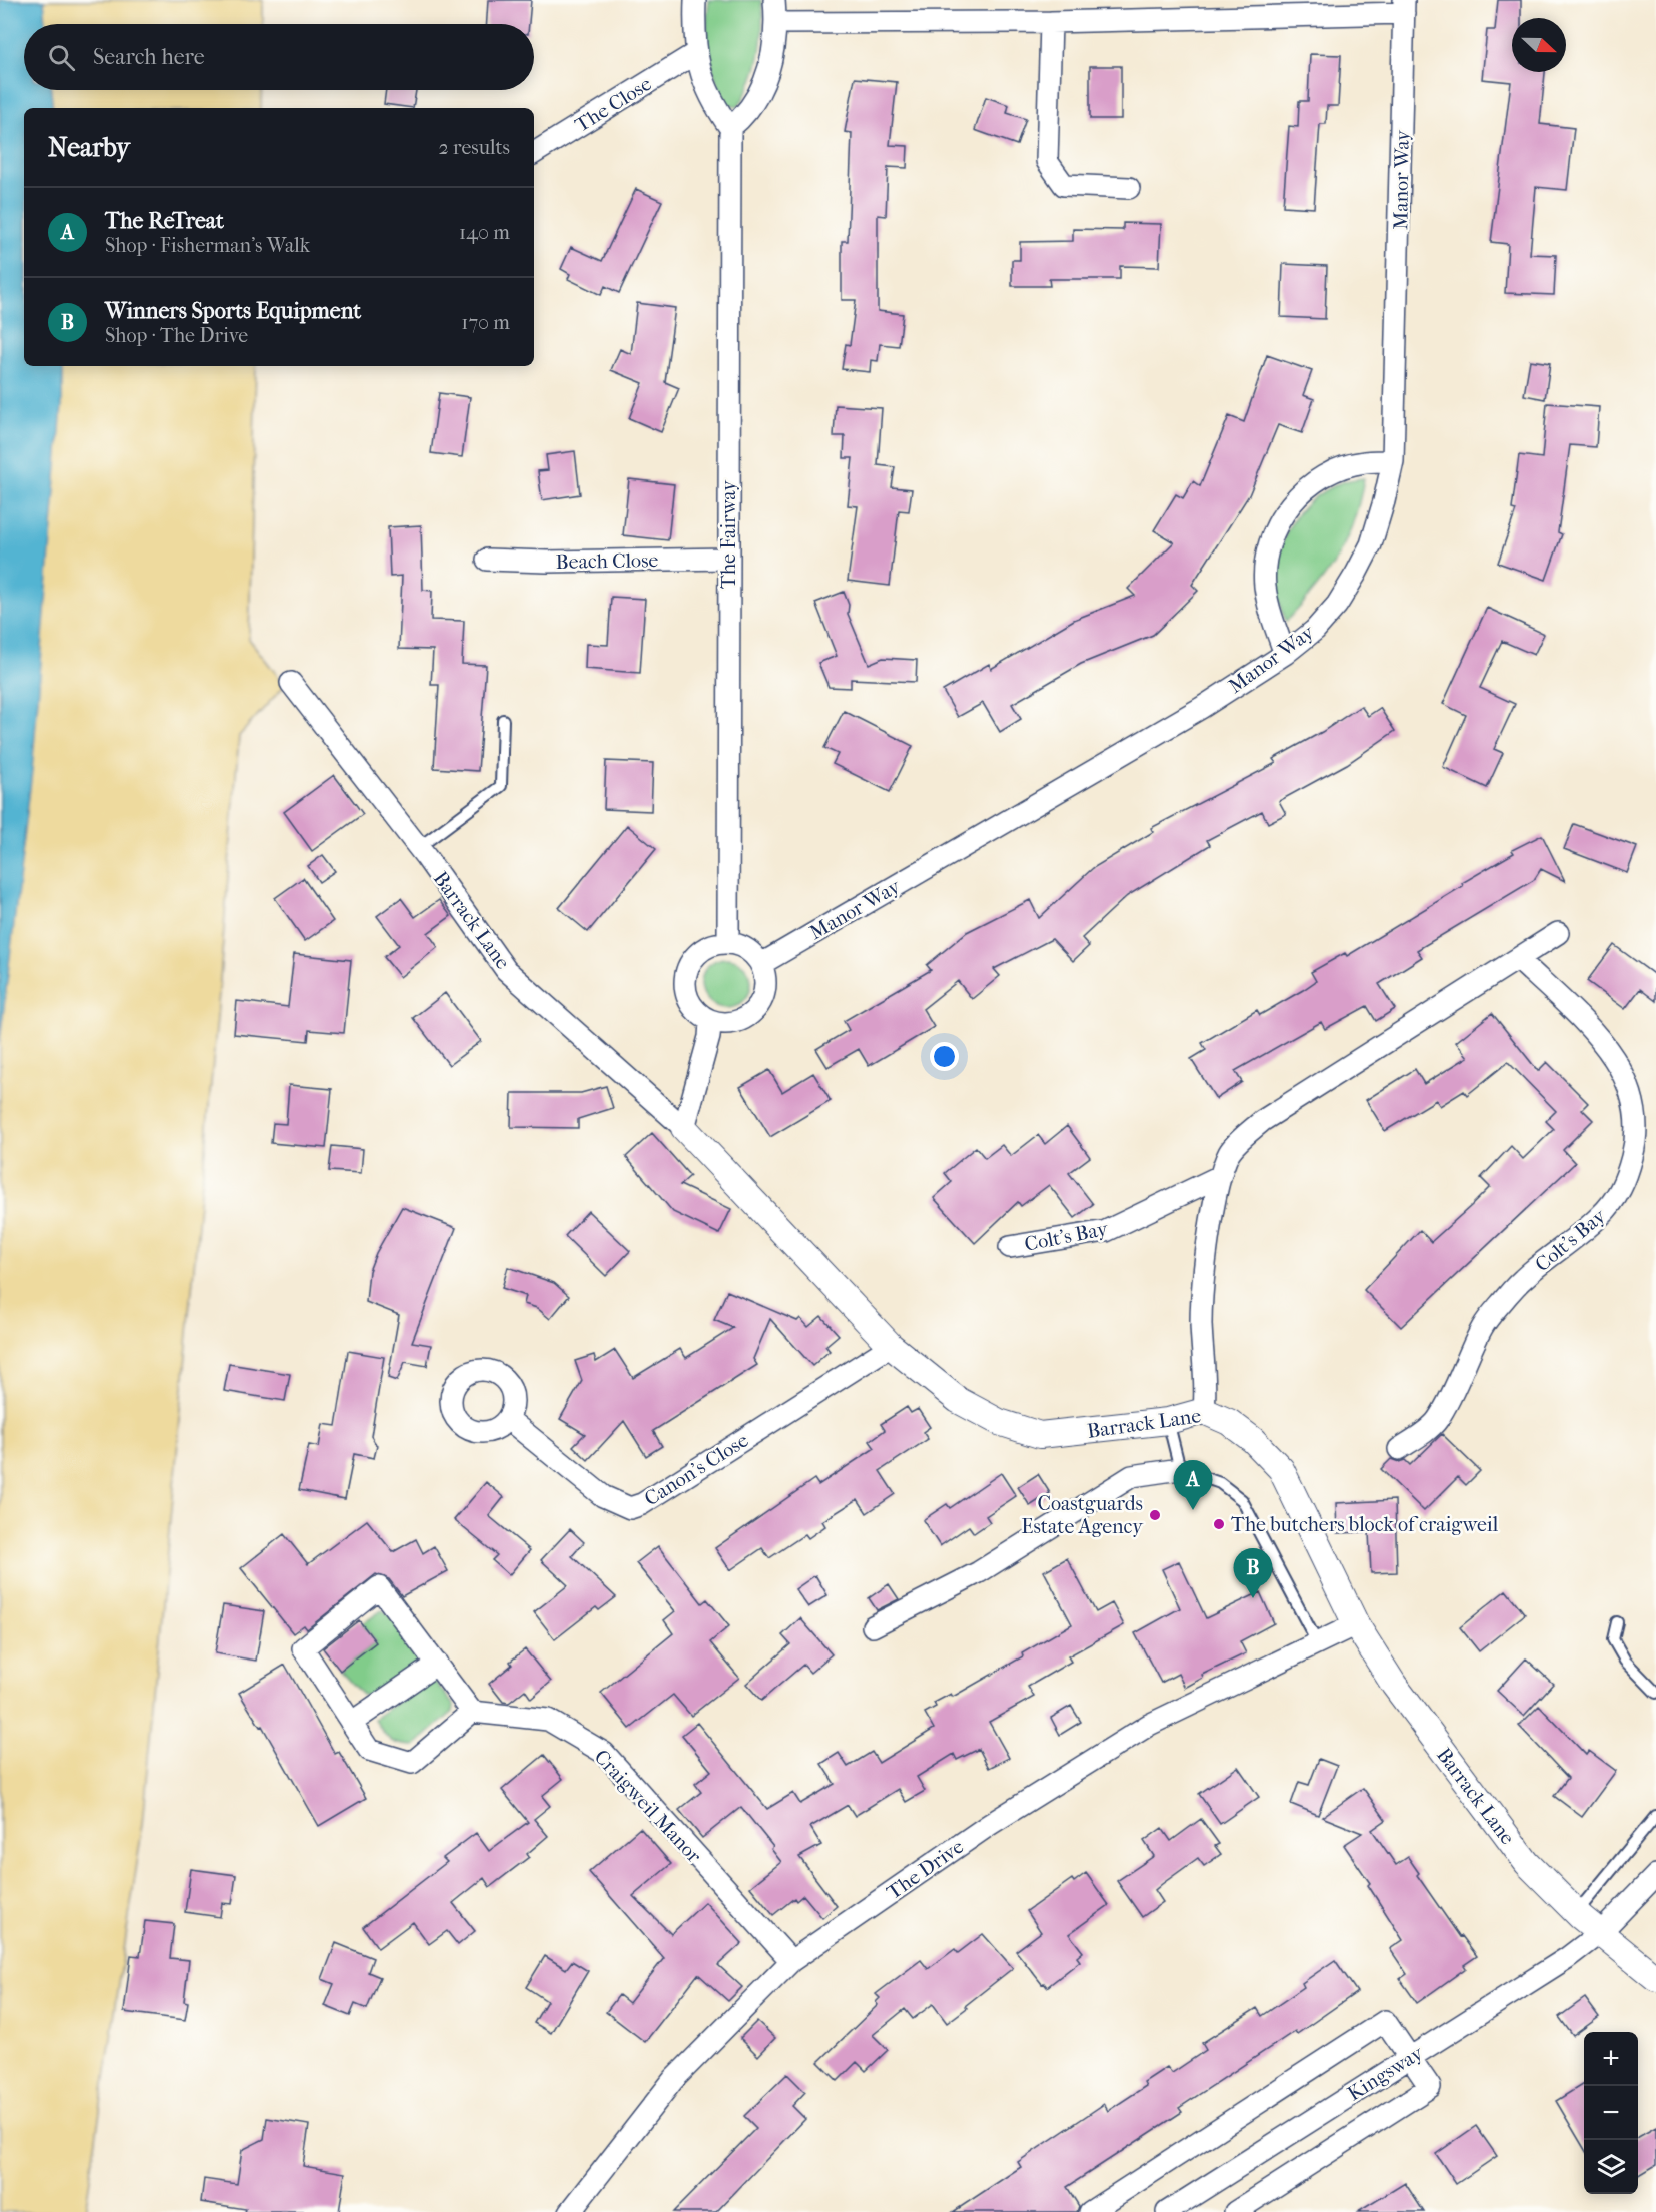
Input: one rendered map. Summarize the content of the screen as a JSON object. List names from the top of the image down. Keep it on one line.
{"streets":{"street":["The Close","Manor Way","The Fairway","Beach Close","Barrack Lane","Colt's Bay","Canon's Close","Craigweil Manor","The Drive","Kingsway"]},"crossings":[["Manor Way","The Fairway"],["The Fairway","Beach Close"],["Barrack Lane","Canon's Close"],["Barrack Lane","The Drive"],["Barrack Lane","Kingsway"],["Craigweil Manor","The Drive"]],"places":["Coastguards Estate Agency","The butchers block of craigweil"],"north":"right","page":{"search":"Search here","heading":["Nearby","2 results"],"list":[{"mark":"A","name":"The ReTreat","note":"Shop · Fisherman's Walk","value":"140 m"},{"mark":"B","name":"Winners Sports Equipment","note":"Shop · The Drive","value":"170 m"}],"pins":["A","B"],"map_buttons":["+","−"]}}
